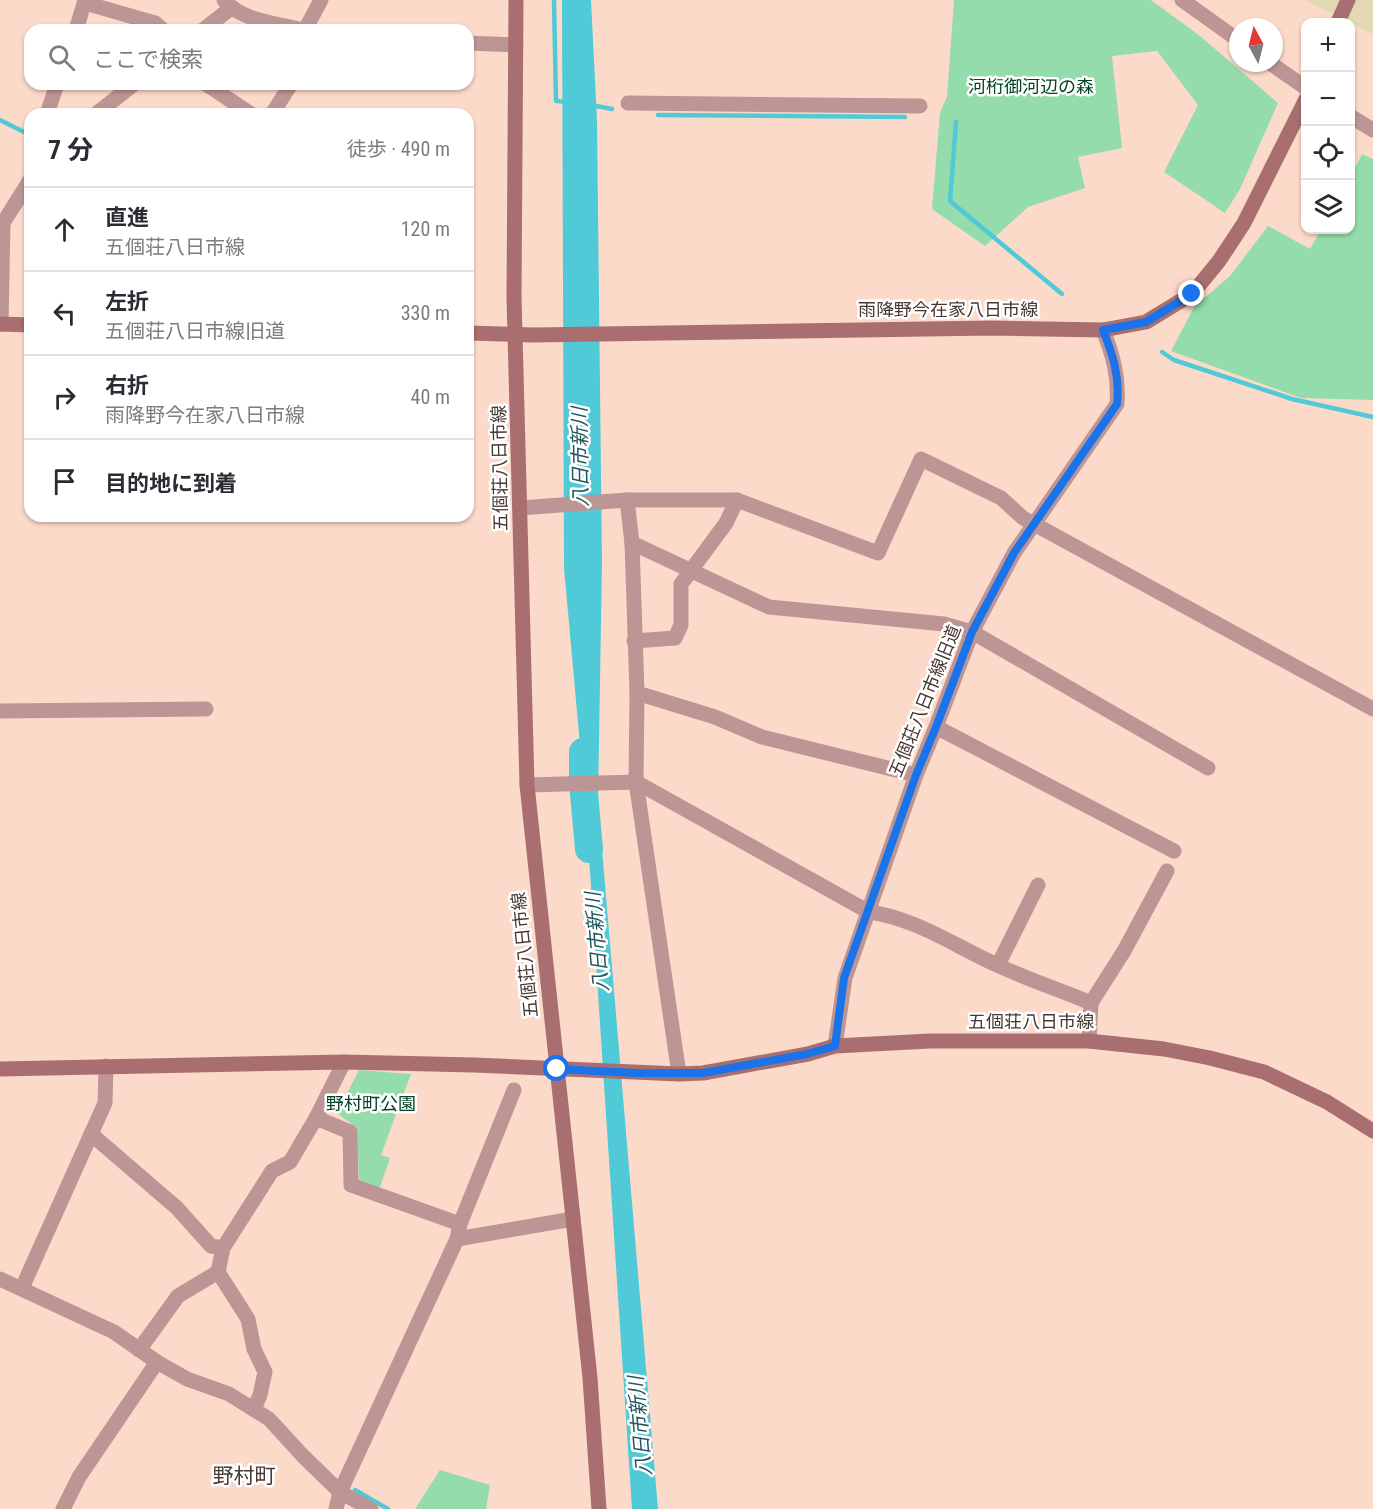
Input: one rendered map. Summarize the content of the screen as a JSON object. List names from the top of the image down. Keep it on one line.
{"streets":{"main road":["雨降野今在家八日市線","五個荘八日市線"],"street":["五個荘八日市線旧道"]},"crossings":[["雨降野今在家八日市線","五個荘八日市線"],["雨降野今在家八日市線","五個荘八日市線旧道"],["五個荘八日市線","五個荘八日市線旧道"]],"districts":["野村町"],"water":["八日市新川"],"parks":["河桁御河辺の森","野村町公園"],"north":"top","page":{"map_buttons":["+","−"],"search":"ここで検索","heading":["7 分","徒歩 · 490 m"],"list":[["直進","五個荘八日市線","120 m"],["左折","五個荘八日市線旧道","330 m"],["右折","雨降野今在家八日市線","40 m"],"目的地に到着"]}}
